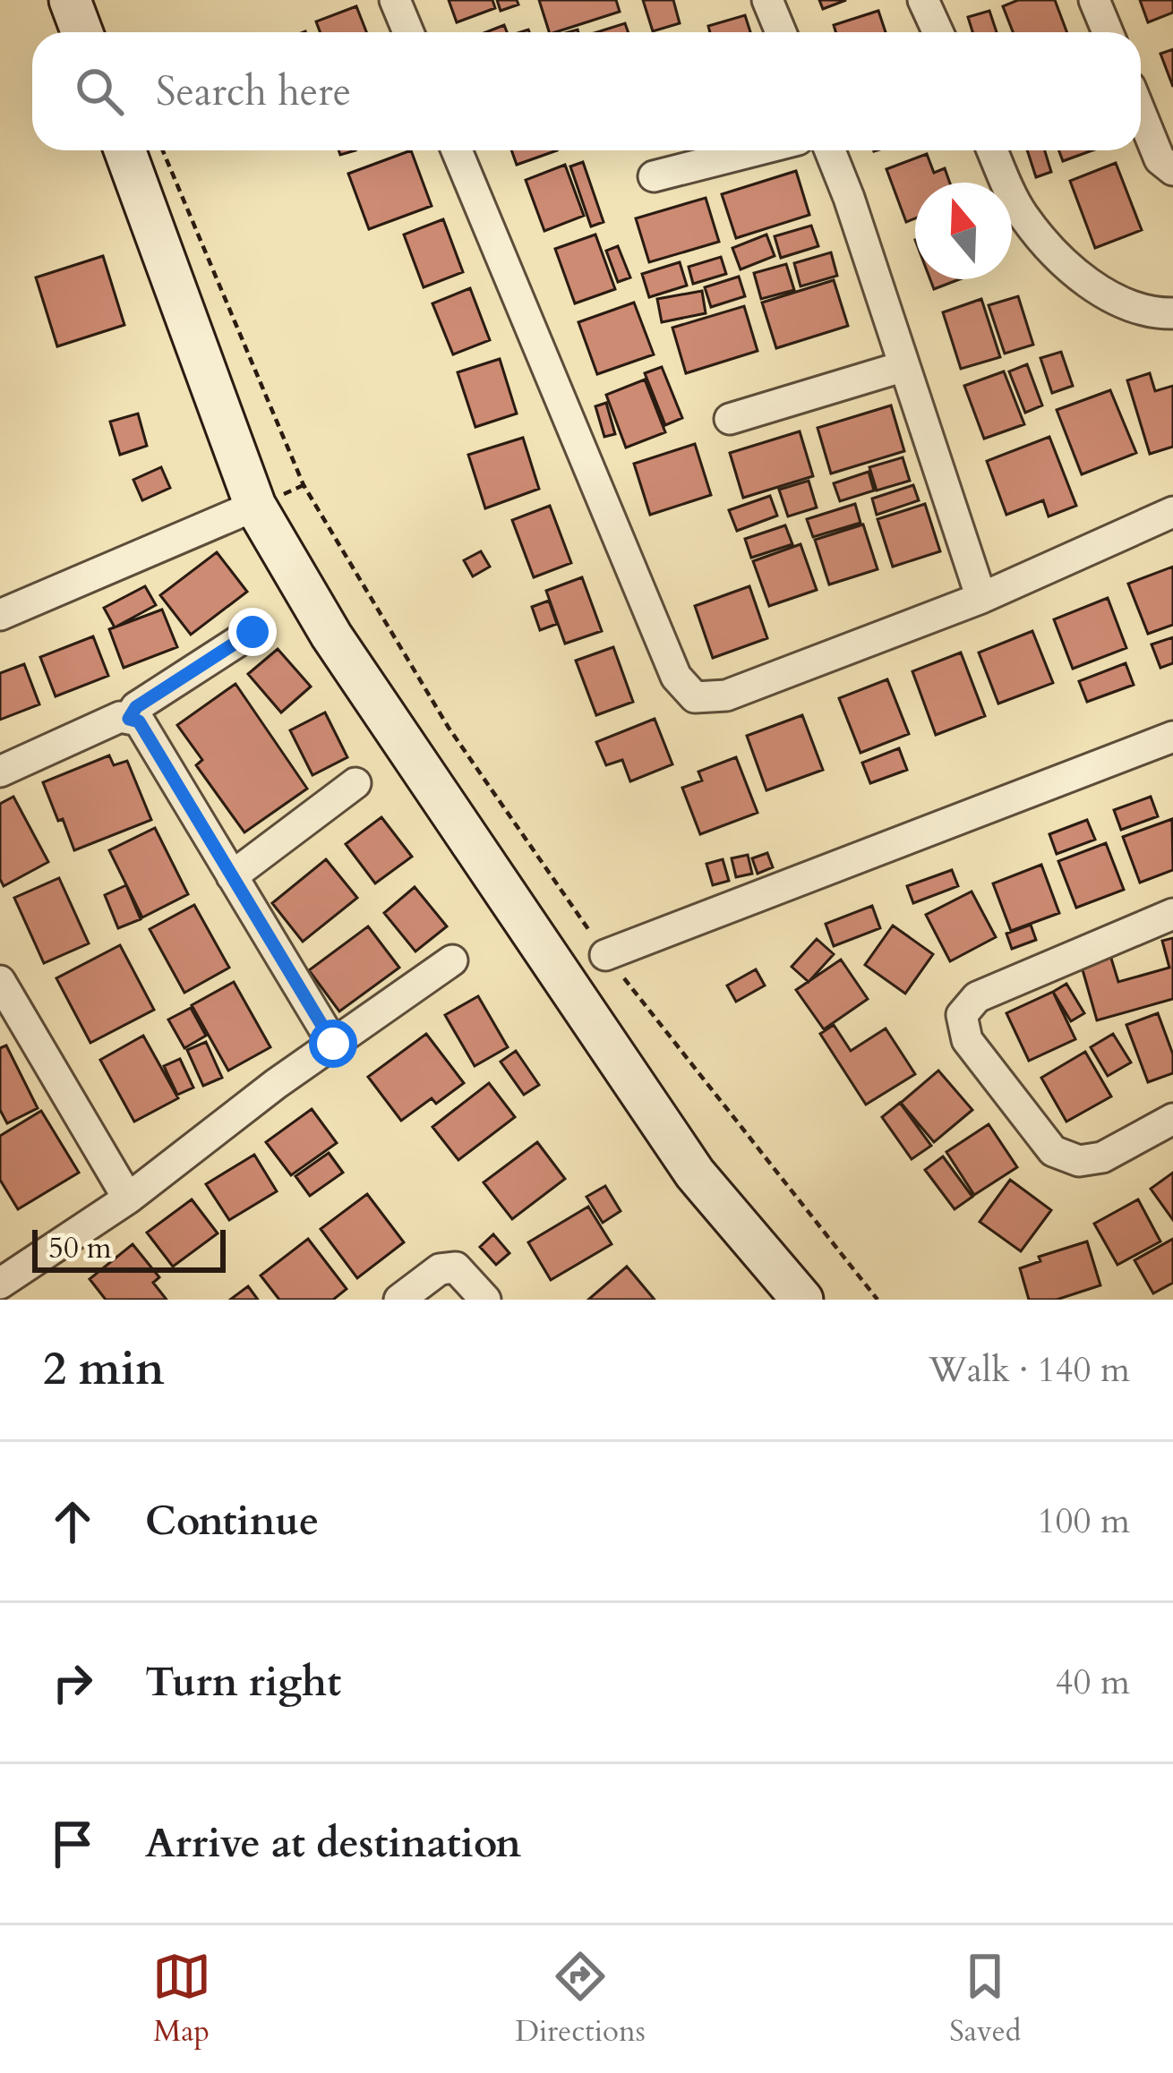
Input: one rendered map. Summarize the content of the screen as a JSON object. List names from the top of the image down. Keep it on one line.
{"scale_bar":"50 m","north":"top","page":{"search":"Search here","scale":"50 m","heading":["2 min","Walk · 140 m"],"list":[["Continue","100 m"],["Turn right","40 m"],"Arrive at destination"],"nav":["Map","Directions","Saved"]}}
